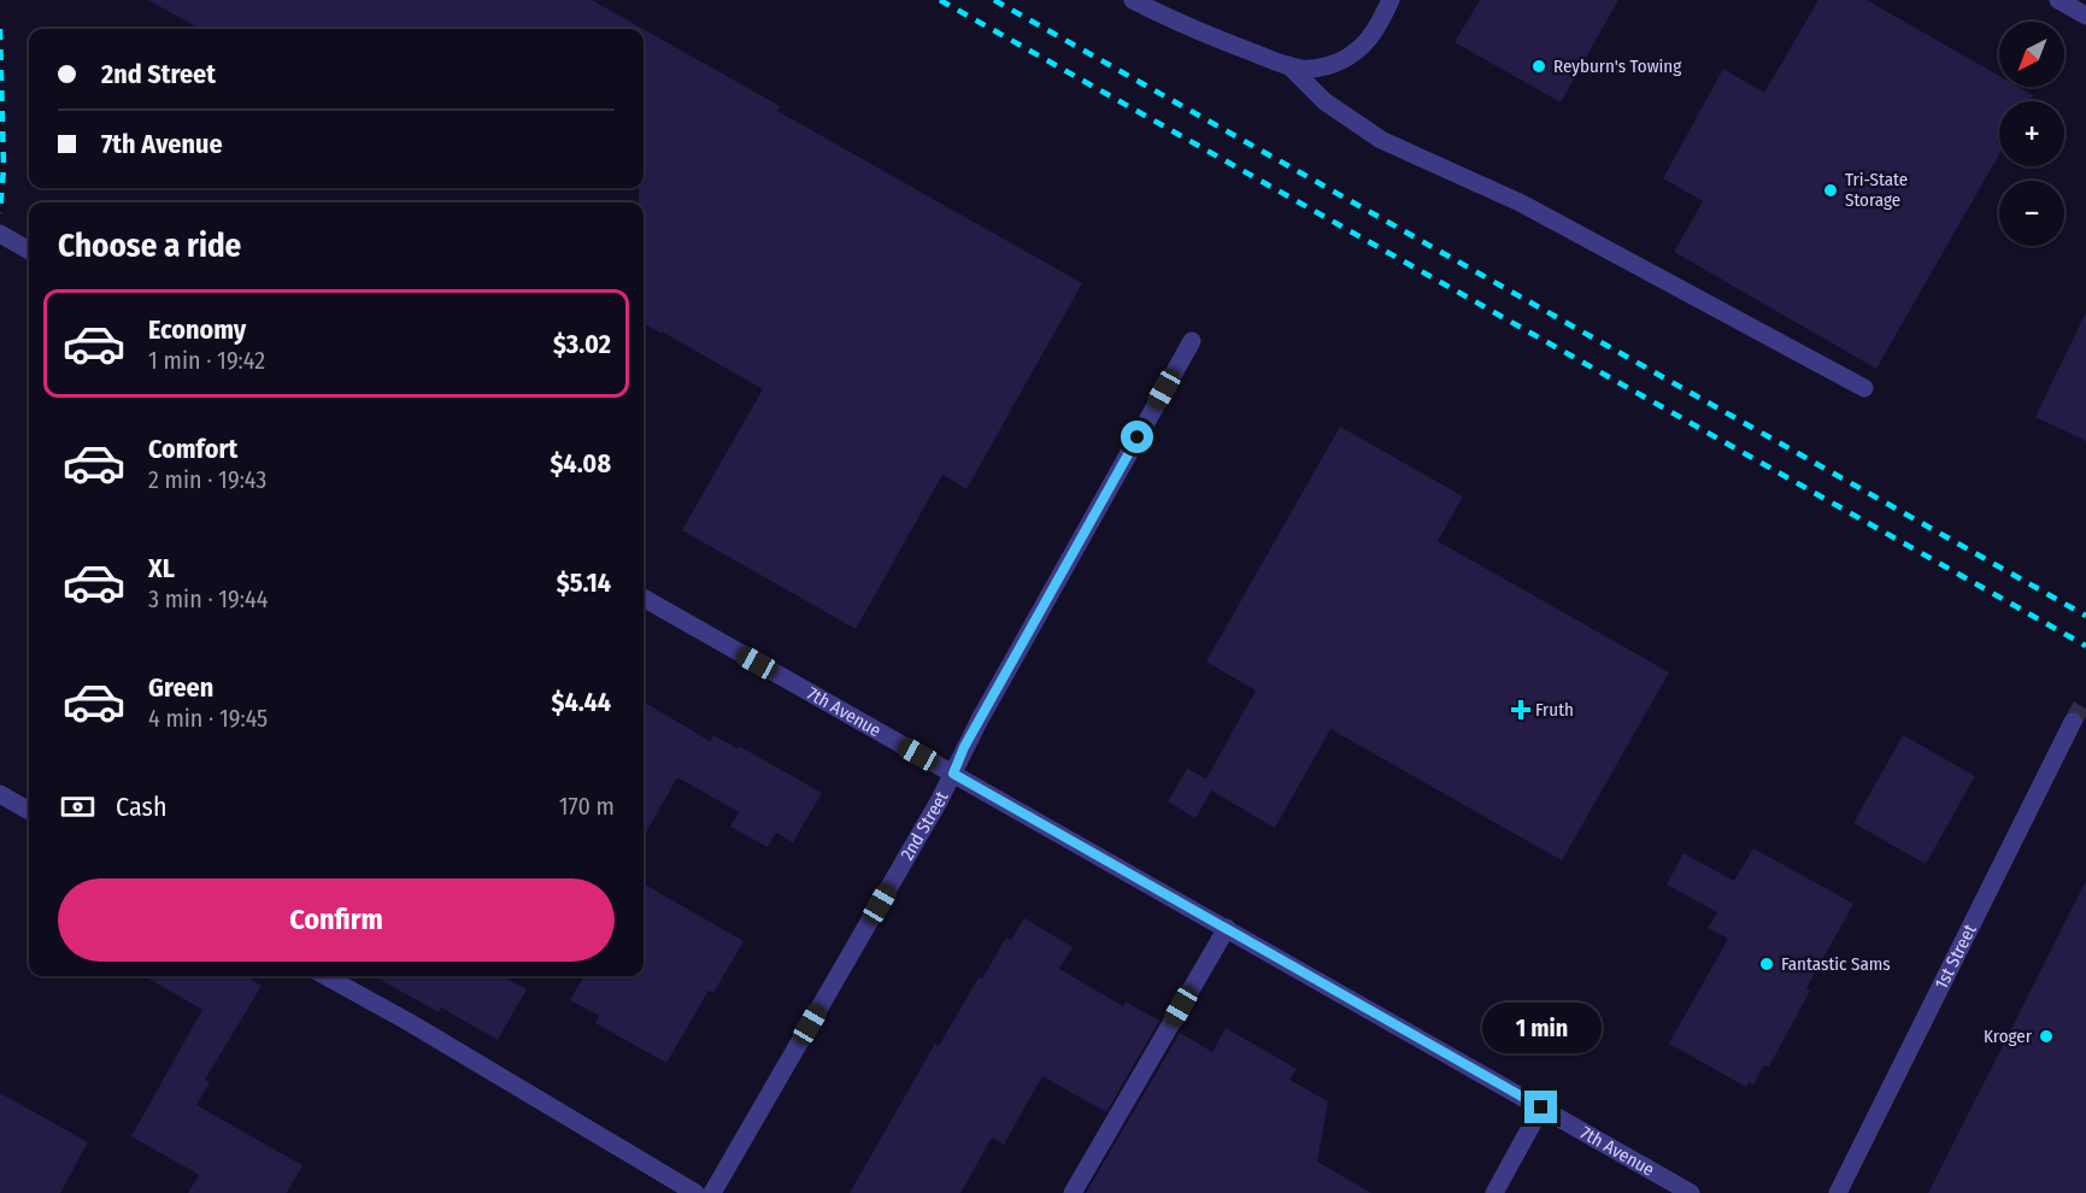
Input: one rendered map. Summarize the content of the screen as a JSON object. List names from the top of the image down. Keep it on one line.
{"streets":{"street":["7th Avenue","2nd Street","1st Street"]},"crossings":[["7th Avenue","2nd Street"]],"places":{"other":["Reyburn's Towing","Tri-State Storage","Fantastic Sams","Kroger"],"health":["Fruth"]},"north":"bottom left","page":{"map_buttons":["+","−"],"banner":["2nd Street","7th Avenue"],"heading":"Choose a ride","list":[{"name":"Economy","note":"1 min · 19:42","value":"$3.02"},{"name":"Comfort","note":"2 min · 19:43","value":"$4.08"},{"name":"XL","note":"3 min · 19:44","value":"$5.14"},{"name":"Green","note":"4 min · 19:45","value":"$4.44"}],"pay":["Cash","170 m"],"buttons":"Confirm","bubble":"1 min"}}
